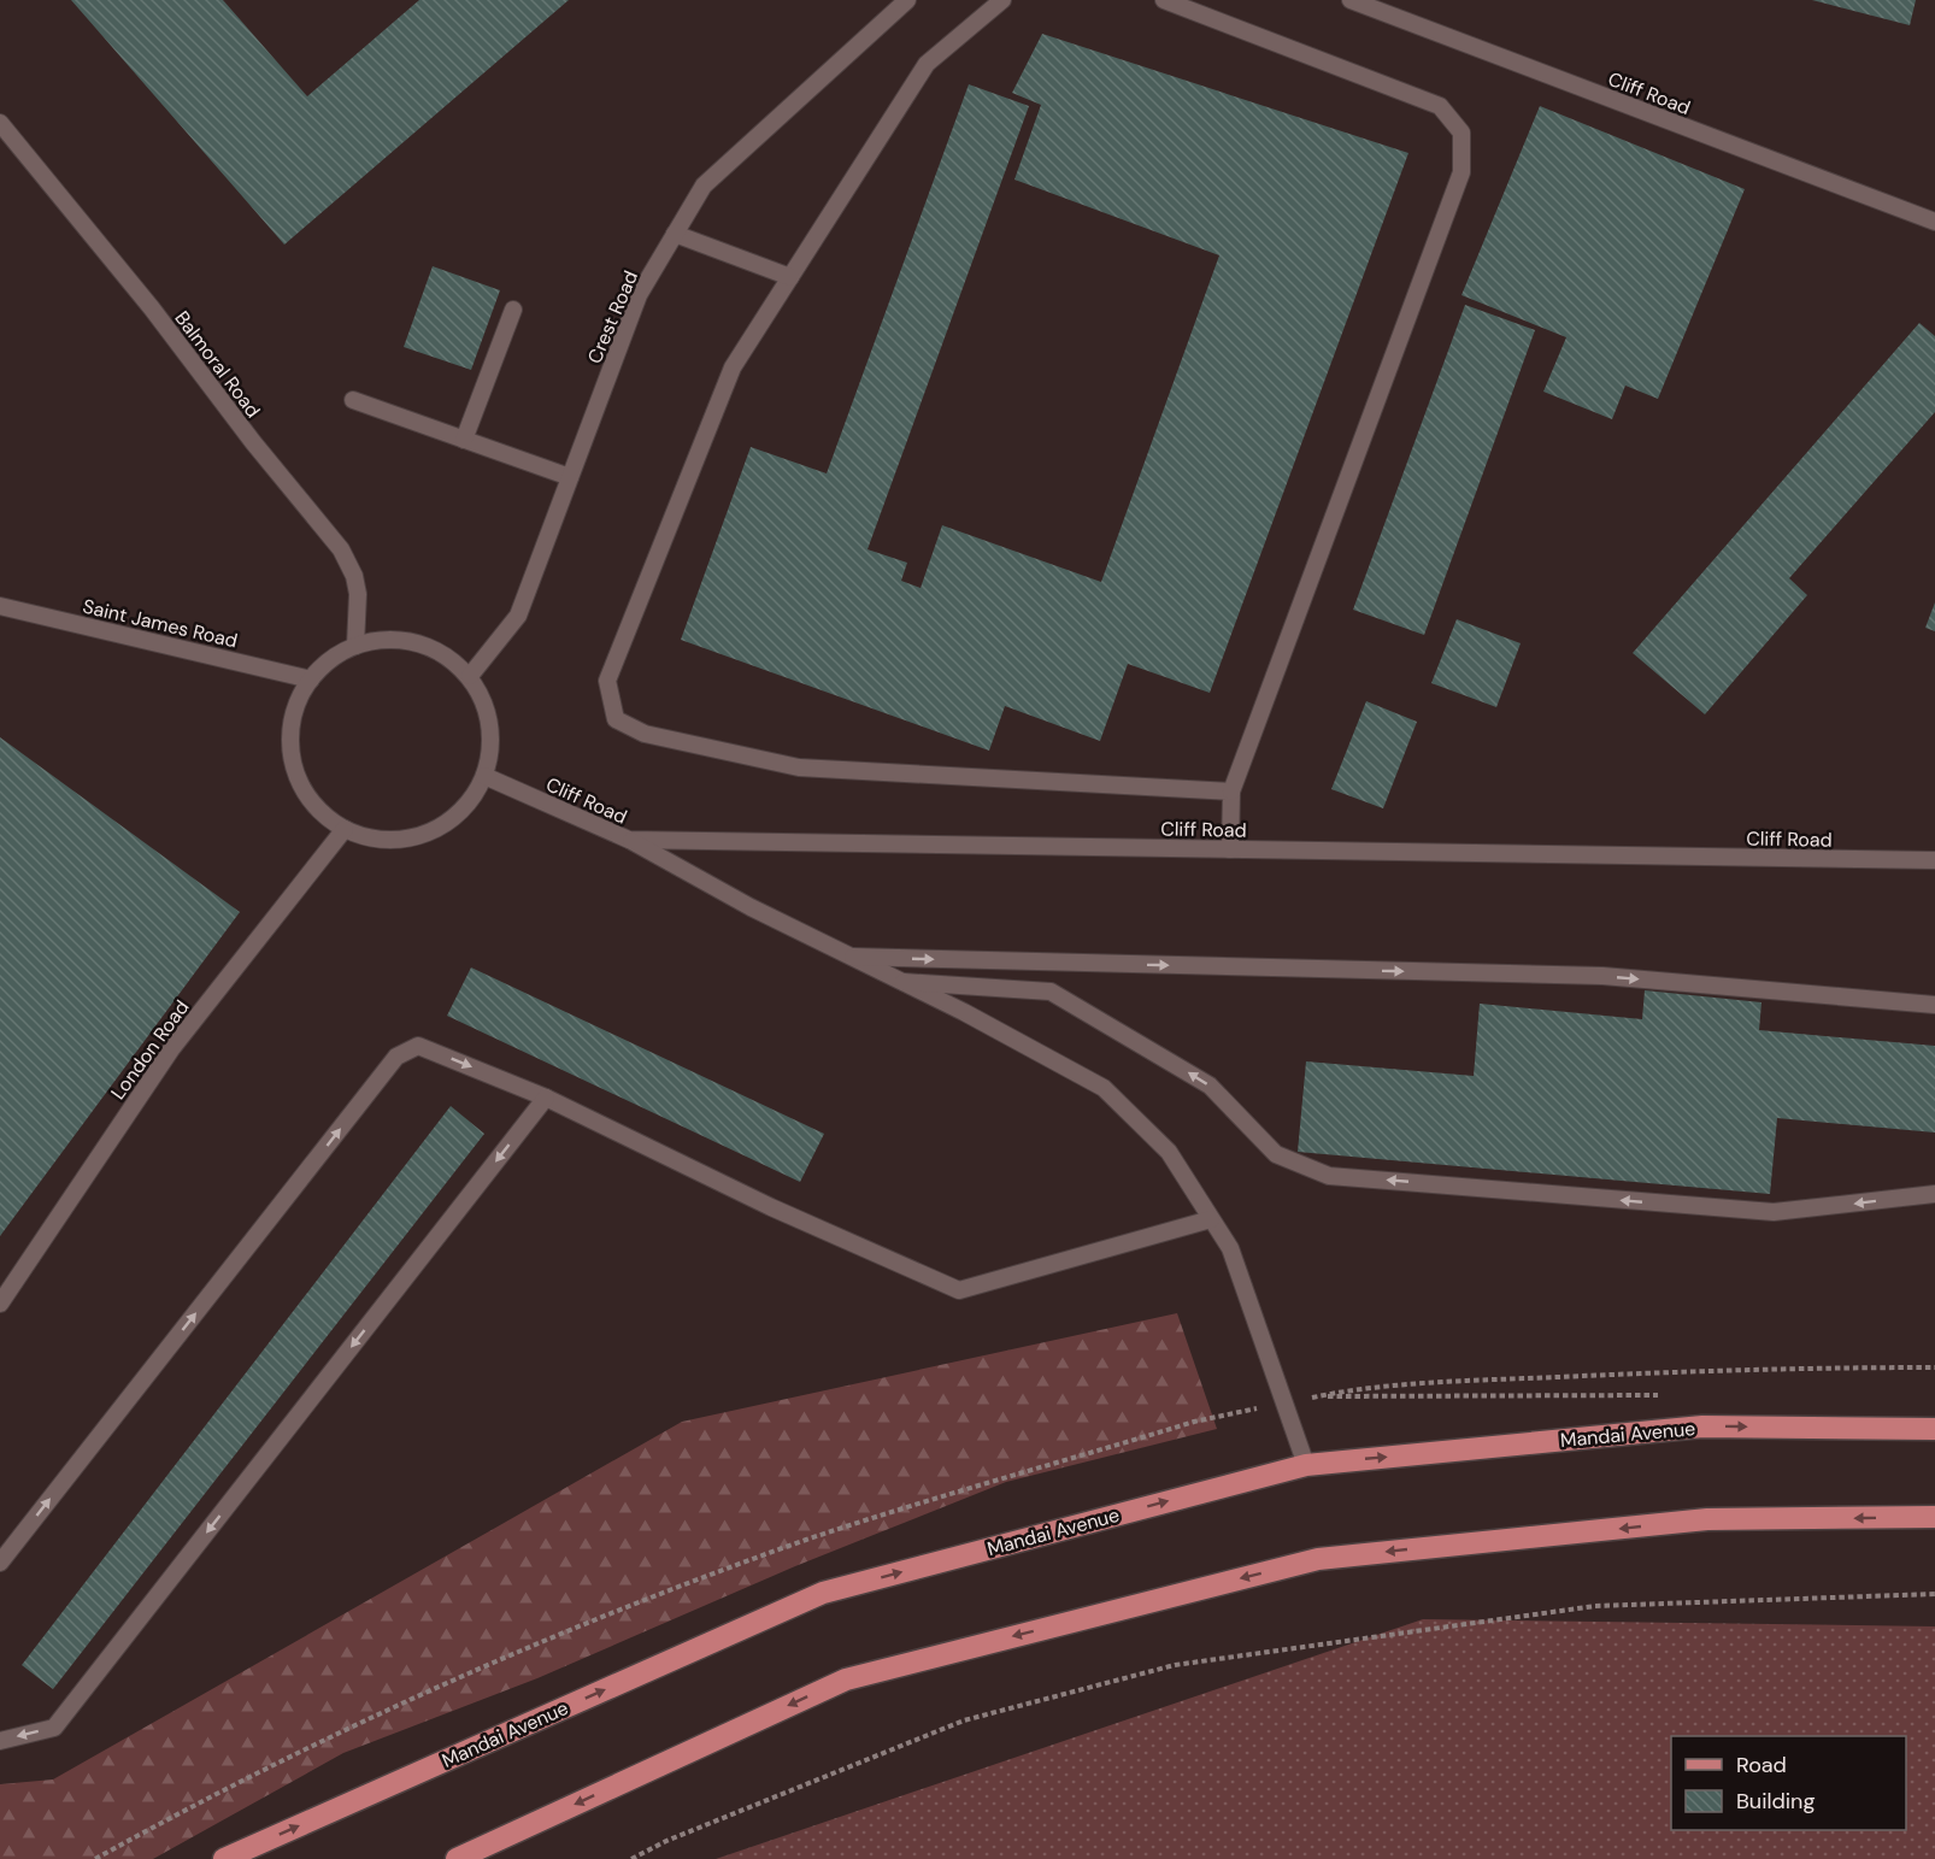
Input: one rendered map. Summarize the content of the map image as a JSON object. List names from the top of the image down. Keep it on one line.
{"streets":{"main road":["Mandai Avenue"],"lane":["Cliff Road","Crest Road","Balmoral Road","Saint James Road","London Road"]},"crossings":[["Cliff Road","Crest Road"],["Cliff Road","Balmoral Road"],["Cliff Road","Saint James Road"],["Cliff Road","London Road"],["Crest Road","Balmoral Road"],["Crest Road","Saint James Road"],["Crest Road","London Road"],["Balmoral Road","Saint James Road"],["Balmoral Road","London Road"],["Saint James Road","London Road"]],"legend":["Road","Building"]}
